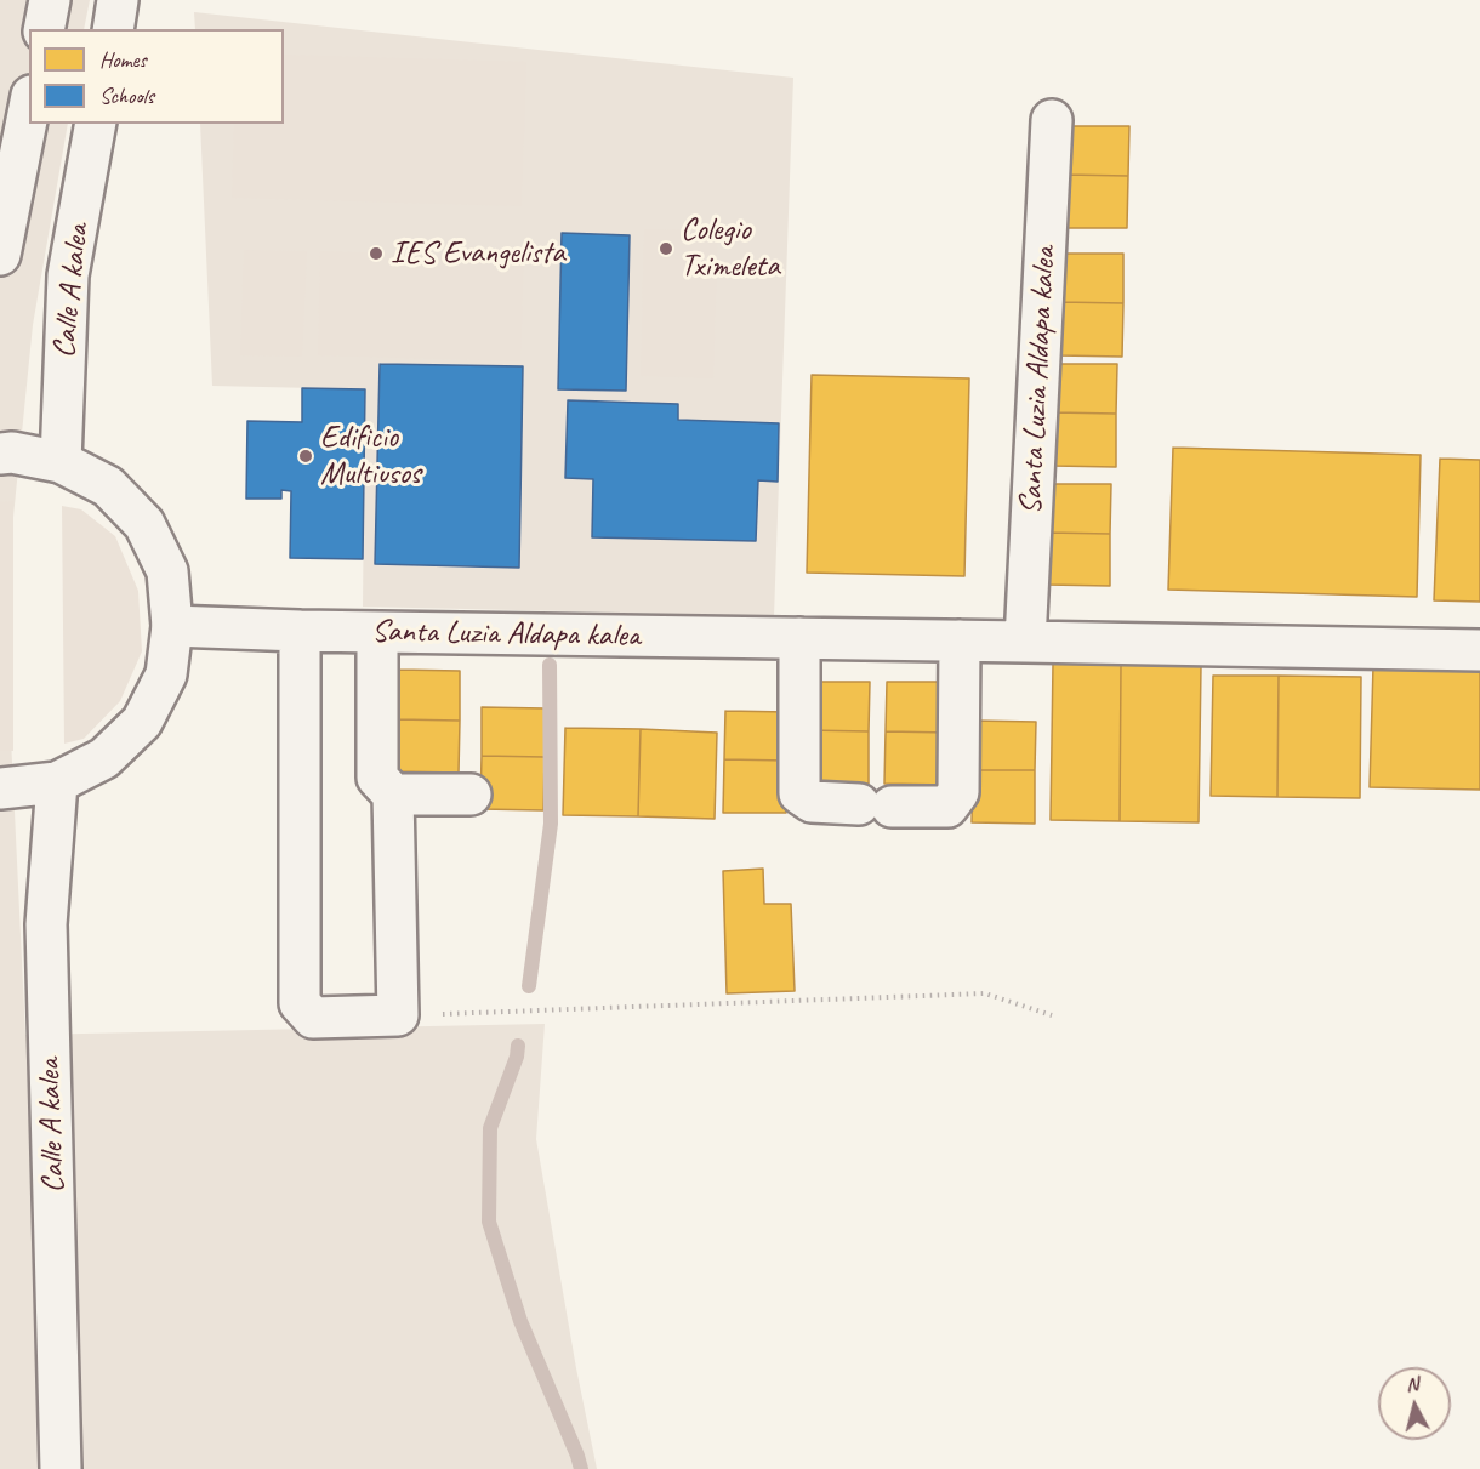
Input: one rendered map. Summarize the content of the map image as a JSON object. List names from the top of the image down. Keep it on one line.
{"streets":{"street":["Calle A kalea","Santa Luzia Aldapa kalea"]},"places":["Colegio Tximeleta","IES Evangelista","Edificio Multiusos"],"legend":["Homes","Schools"],"north":"top"}
